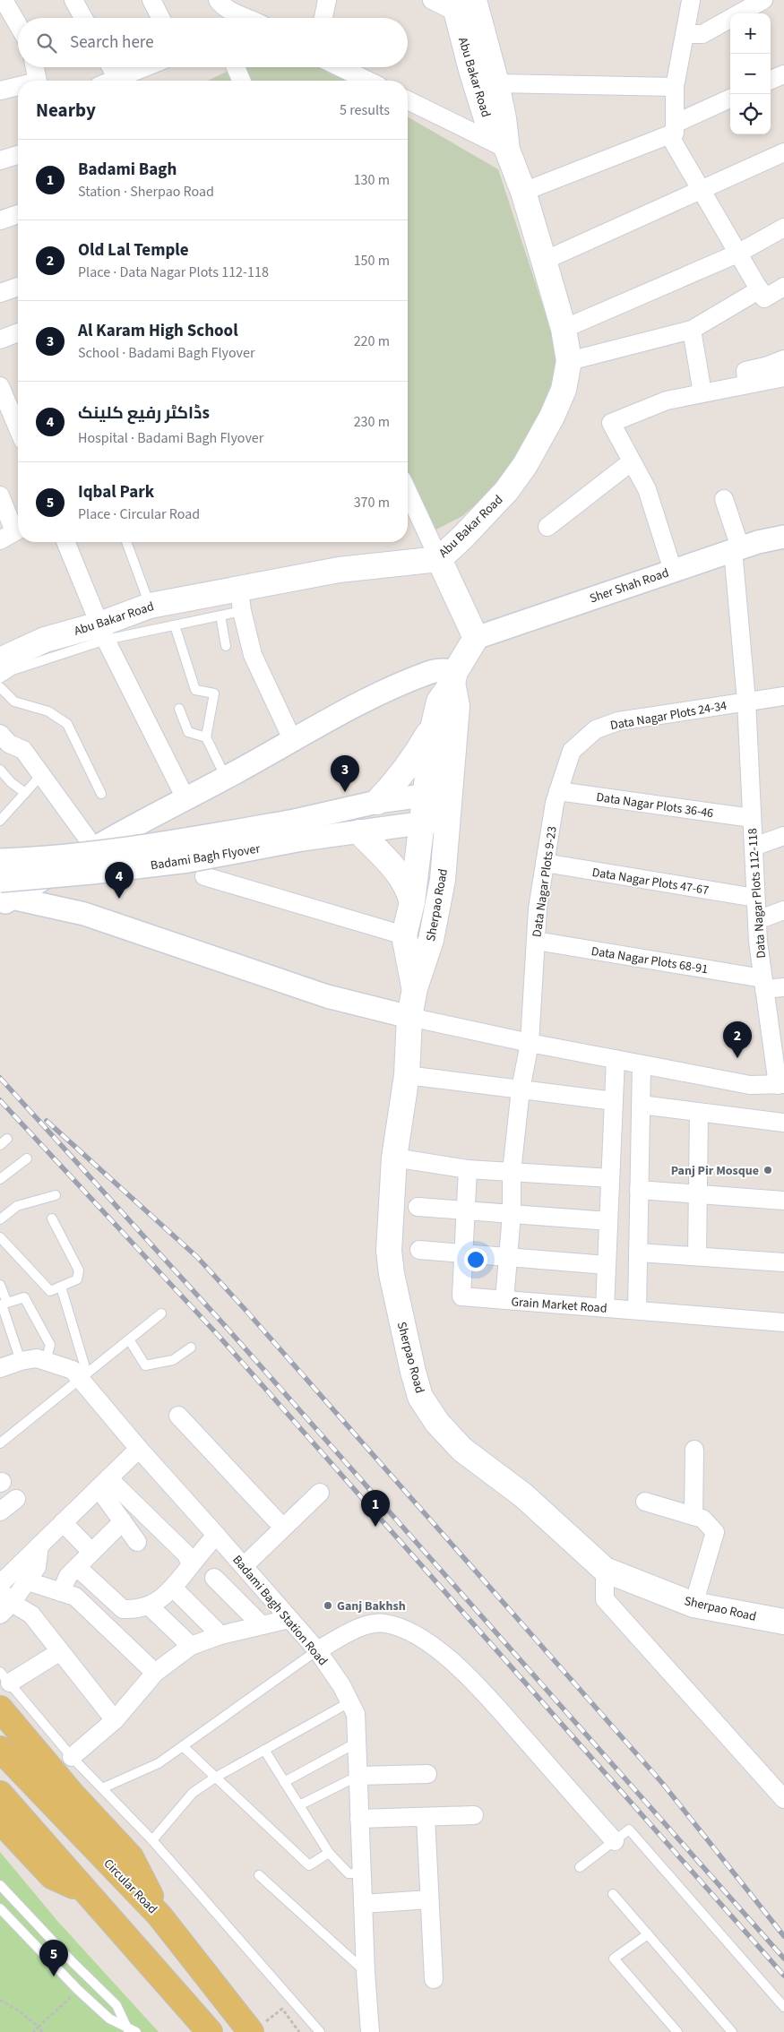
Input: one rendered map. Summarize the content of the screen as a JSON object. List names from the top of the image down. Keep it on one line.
{"streets":{"main road":["Abu Bakar Road","Sherpao Road","Circular Road"],"street":["Sher Shah Road","Data Nagar Plots 24-34","Data Nagar Plots 36-46","Badami Bagh Flyover","Data Nagar Plots 47-67","Data Nagar Plots 9-23","Data Nagar Plots 112-118","Data Nagar Plots 68-91","Grain Market Road","Badami Bagh Station Road"]},"crossings":[["Sher Shah Road","Data Nagar Plots 112-118"],["Data Nagar Plots 24-34","Data Nagar Plots 9-23"],["Data Nagar Plots 24-34","Data Nagar Plots 112-118"],["Data Nagar Plots 36-46","Data Nagar Plots 9-23"],["Data Nagar Plots 36-46","Data Nagar Plots 112-118"],["Data Nagar Plots 47-67","Data Nagar Plots 9-23"],["Data Nagar Plots 47-67","Data Nagar Plots 112-118"],["Data Nagar Plots 9-23","Data Nagar Plots 68-91"],["Data Nagar Plots 9-23","Grain Market Road"],["Data Nagar Plots 112-118","Data Nagar Plots 68-91"]],"places":["Panj Pir Mosque","Ganj Bakhsh"],"page":{"map_buttons":["+","−"],"search":"Search here","heading":["Nearby","5 results"],"list":[{"mark":"1","name":"Badami Bagh","note":"Station · Sherpao Road","value":"130 m"},{"mark":"2","name":"Old Lal Temple","note":"Place · Data Nagar Plots 112-118","value":"150 m"},{"mark":"3","name":"Al Karam High School","note":"School · Badami Bagh Flyover","value":"220 m"},{"mark":"4","name":"ڈاکٹر رفیع کلینکs","note":"Hospital · Badami Bagh Flyover","value":"230 m"},{"mark":"5","name":"Iqbal Park","note":"Place · Circular Road","value":"370 m"}],"pins":["3","4","2","1","5"]}}
